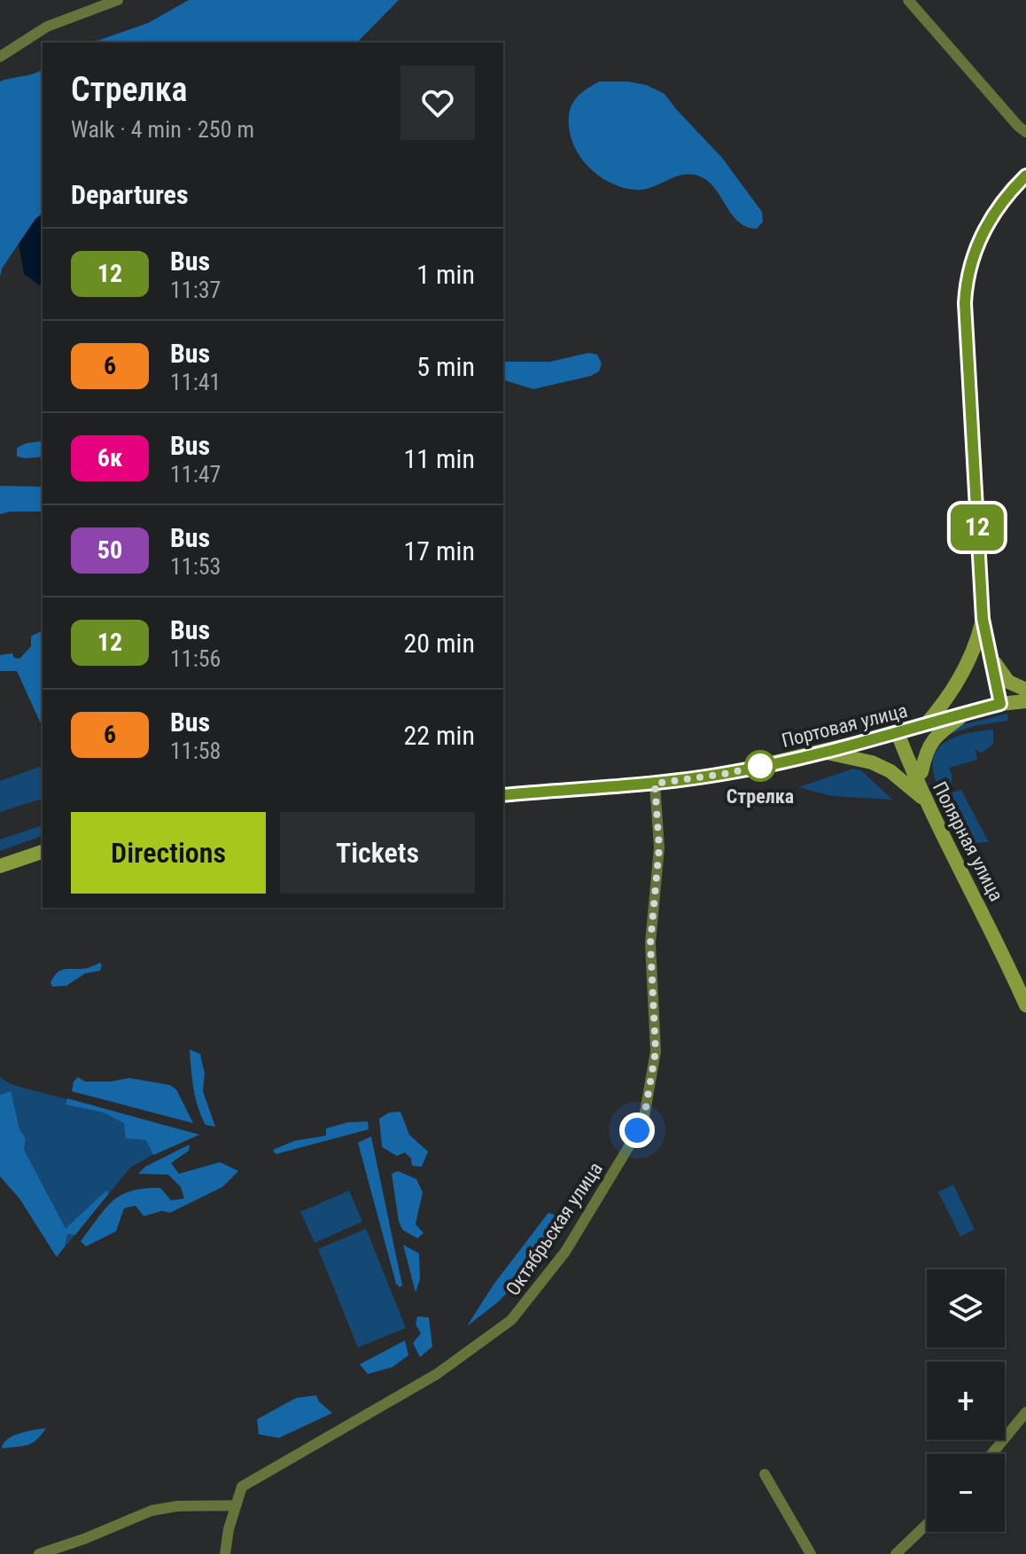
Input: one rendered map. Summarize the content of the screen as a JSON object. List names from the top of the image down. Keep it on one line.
{"streets":{"main road":["Портовая улица","Полярная улица"],"street":["Октябрьская улица"]},"crossings":[["Портовая улица","Полярная улица"],["Портовая улица","Октябрьская улица"]],"places":["Стрелка"],"lines":["bus line 12"],"page":{"on_map":"12","heading":[["Стрелка","Walk · 4 min · 250 m"],"Departures"],"list":[{"mark":"12","name":"Bus","note":"11:37","value":"1 min"},{"mark":"6","name":"Bus","note":"11:41","value":"5 min"},{"mark":"6к","name":"Bus","note":"11:47","value":"11 min"},{"mark":"50","name":"Bus","note":"11:53","value":"17 min"},{"mark":"12","name":"Bus","note":"11:56","value":"20 min"},{"mark":"6","name":"Bus","note":"11:58","value":"22 min"}],"buttons":["Directions","Tickets"],"map_buttons":["+","−"]}}
